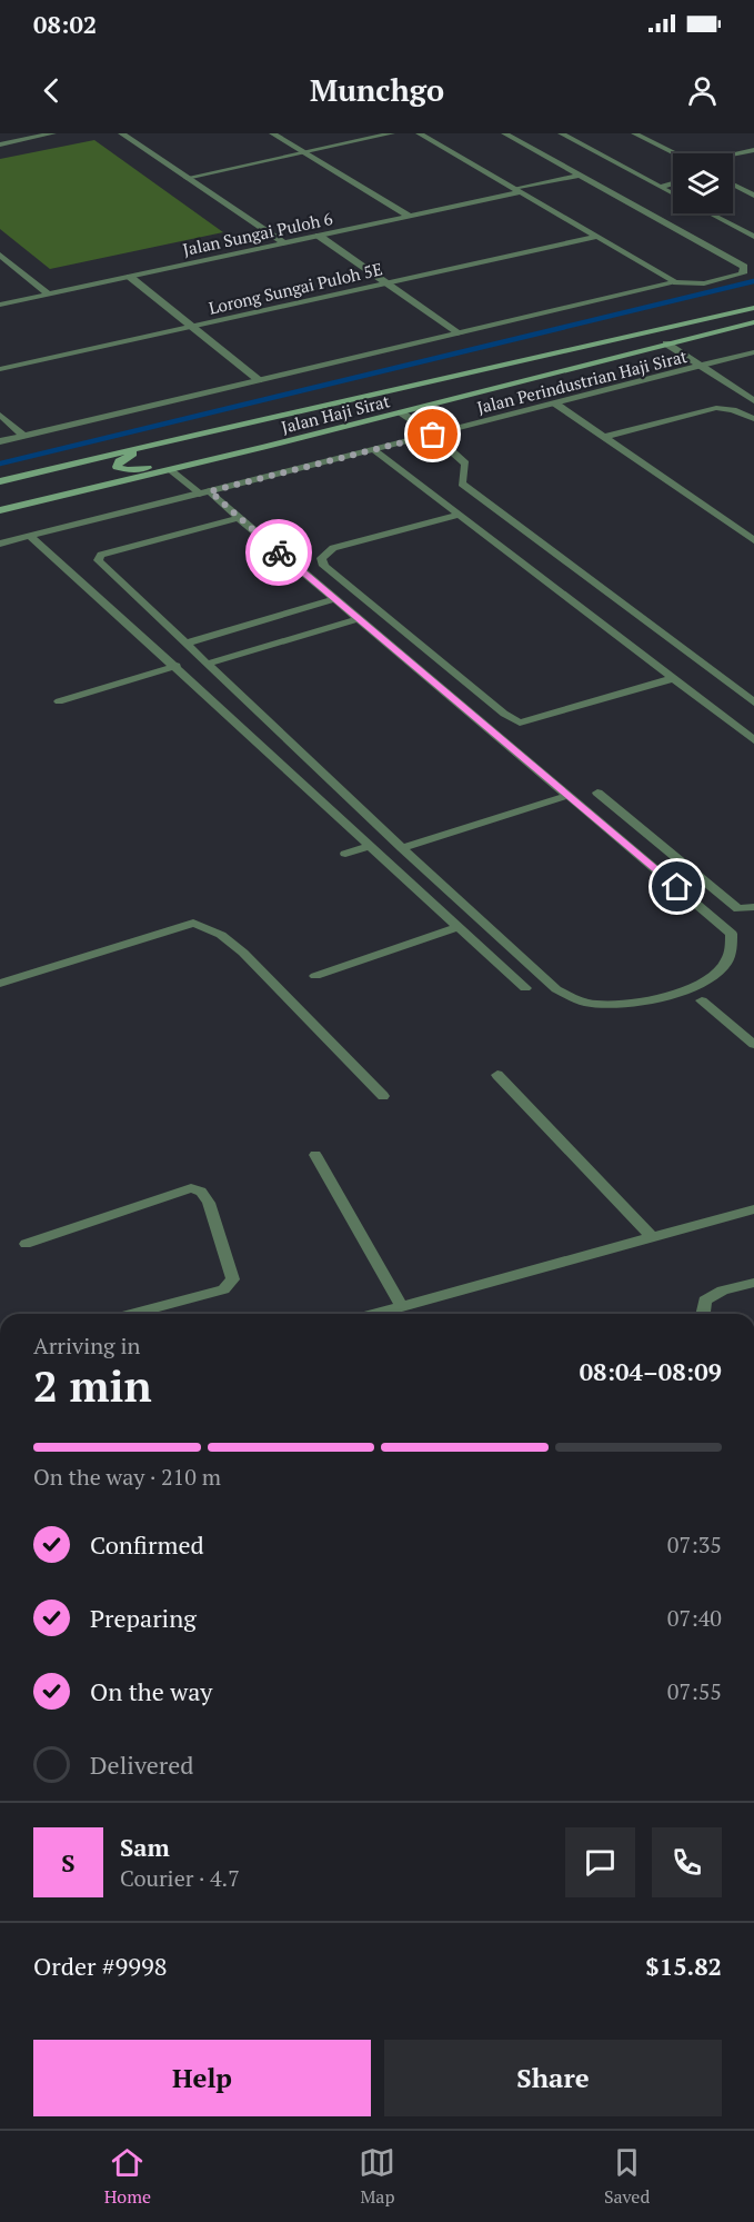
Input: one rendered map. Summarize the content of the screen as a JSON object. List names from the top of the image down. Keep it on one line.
{"streets":{"main road":["Jalan Haji Sirat"],"street":["Jalan Sungai Puloh 6","Lorong Sungai Puloh 5E","Jalan Perindustrian Haji Sirat"]},"crossings":[["Jalan Perindustrian Haji Sirat","Jalan Haji Sirat"]],"page":{"status":"08:02","header":"Munchgo","heading":["2 min","Arriving in","08:04–08:09"],"panel":["Sam","Courier · 4.7","Order #9998","$15.82"],"bar":"On the way · 210 m","list":[["Confirmed","07:35"],["Preparing","07:40"],["On the way","07:55"],"Delivered"],"round":"S","buttons":["Help","Share"],"tabs":["Home","Map","Saved"]}}
